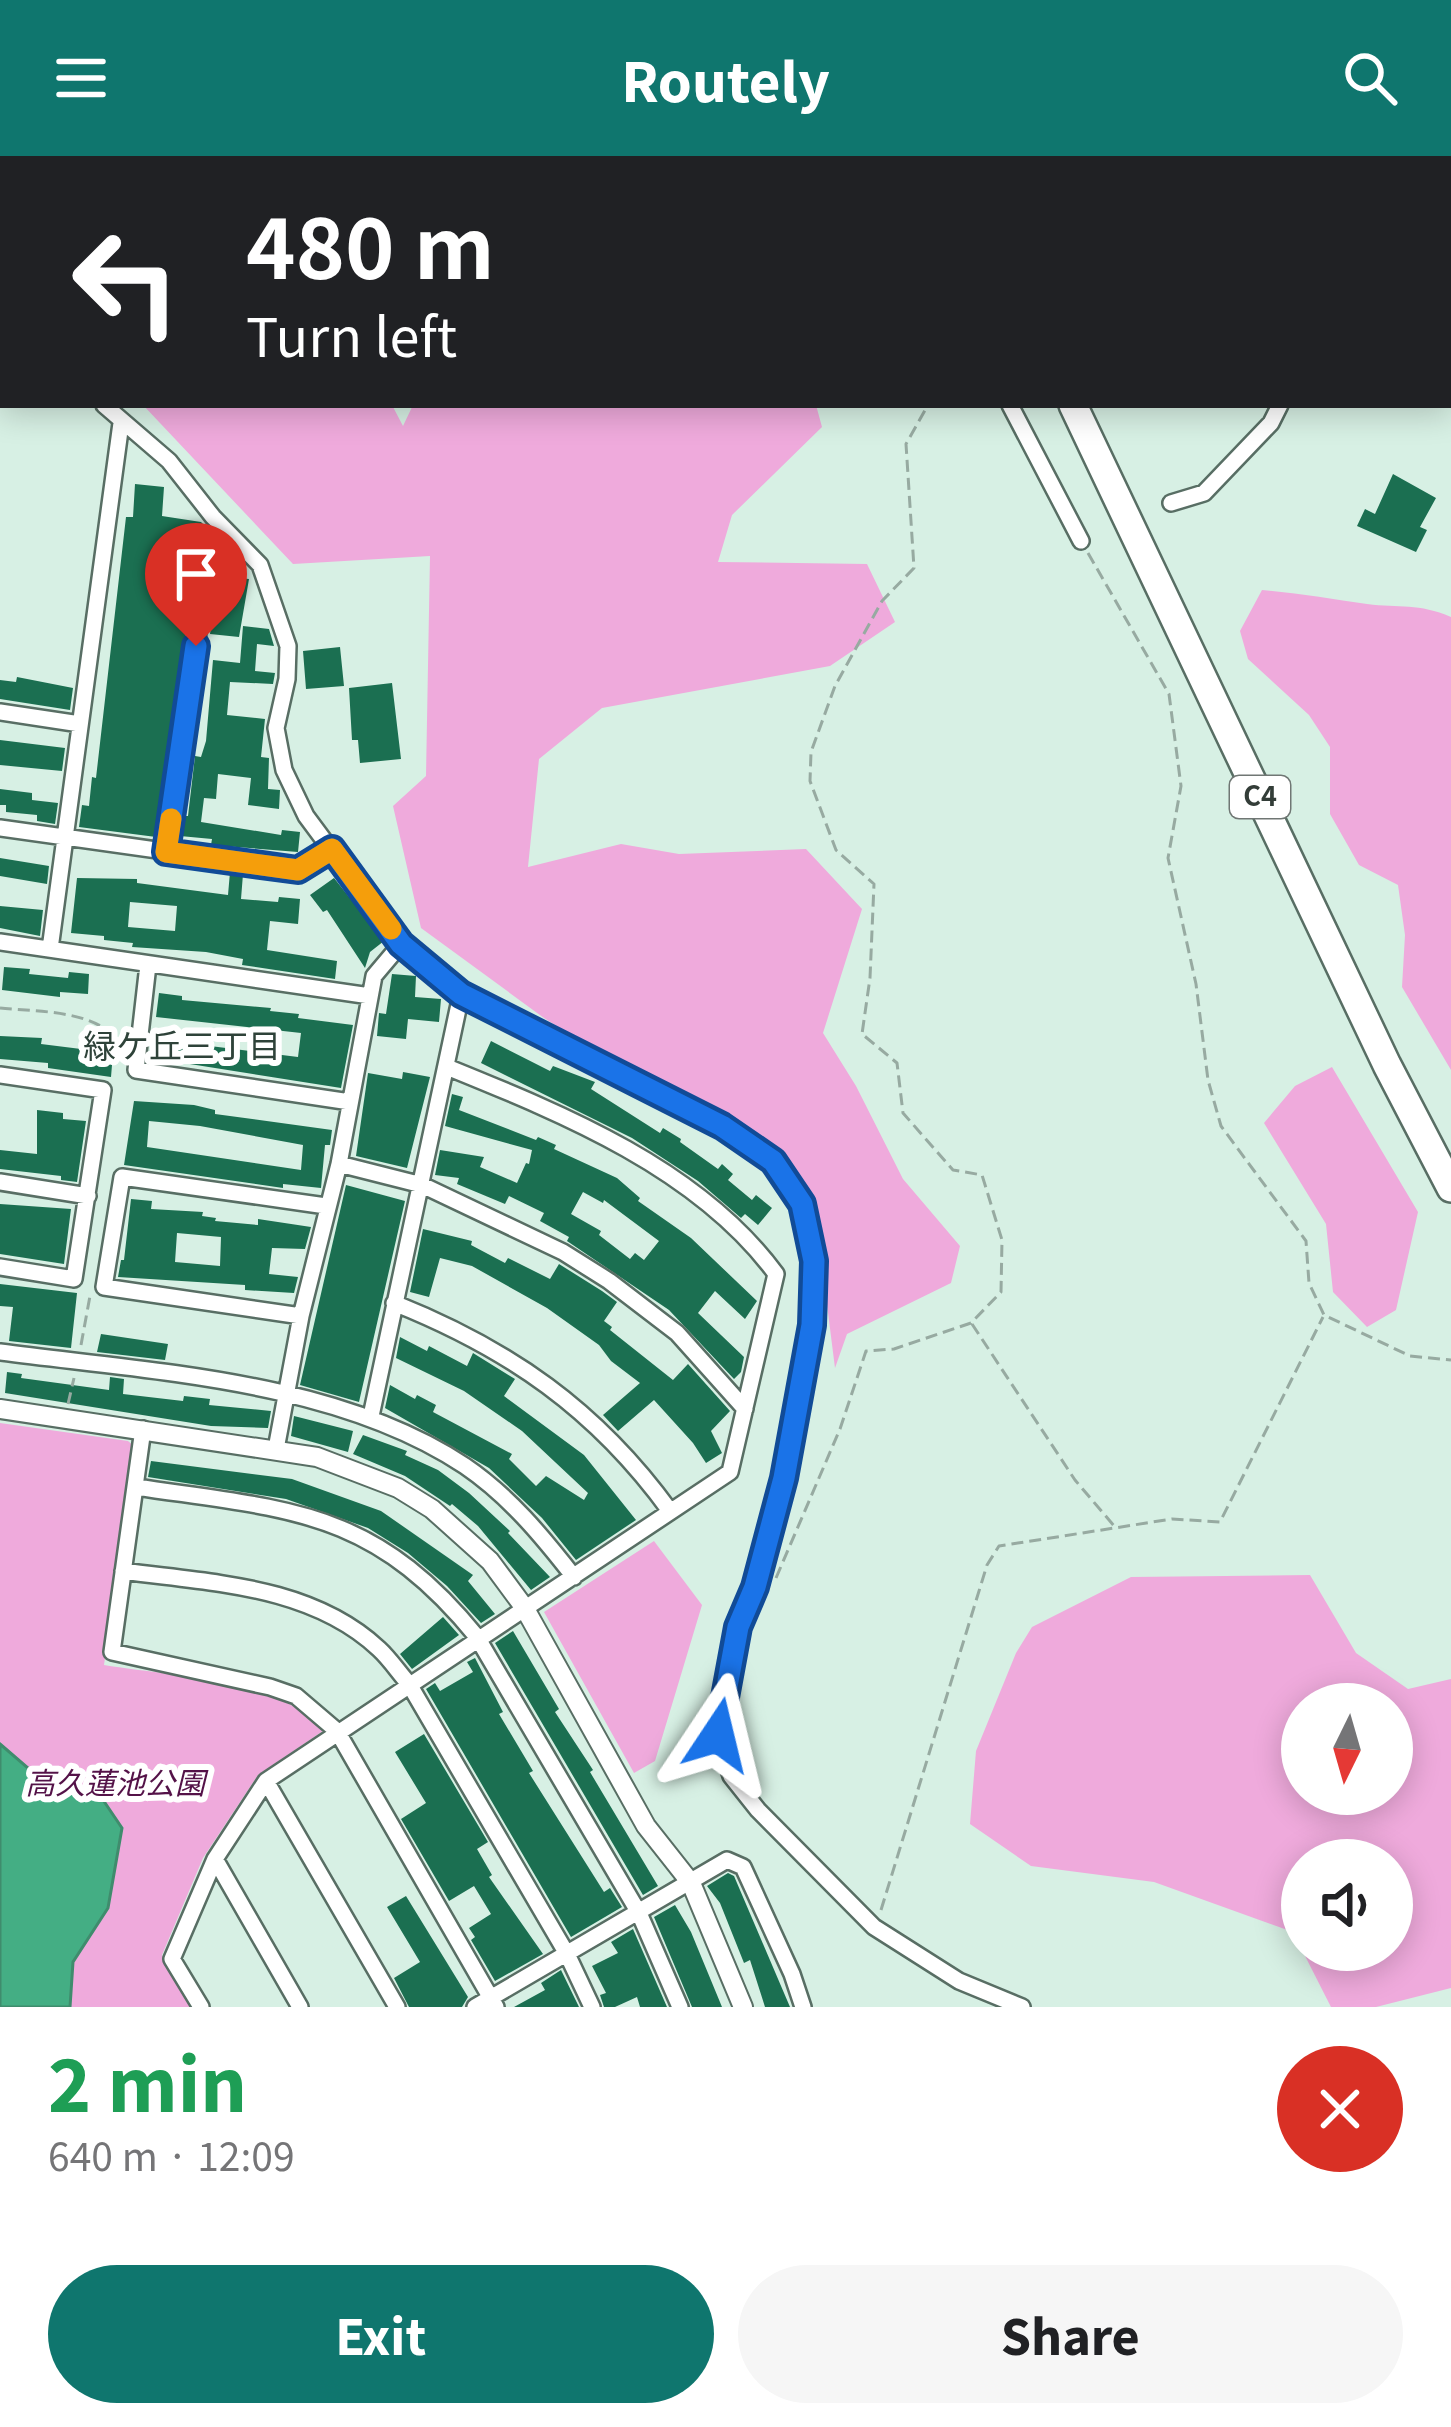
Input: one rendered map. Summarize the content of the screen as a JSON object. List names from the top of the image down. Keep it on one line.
{"streets":{"highway":["C4"]},"districts":["緑ケ丘三丁目"],"parks":["高久蓮池公園"],"north":"bottom","page":{"header":"Routely","turn":["480 m","Turn left"],"heading":["2 min","640 m · 12:09"],"buttons":["Exit","Share"]}}
